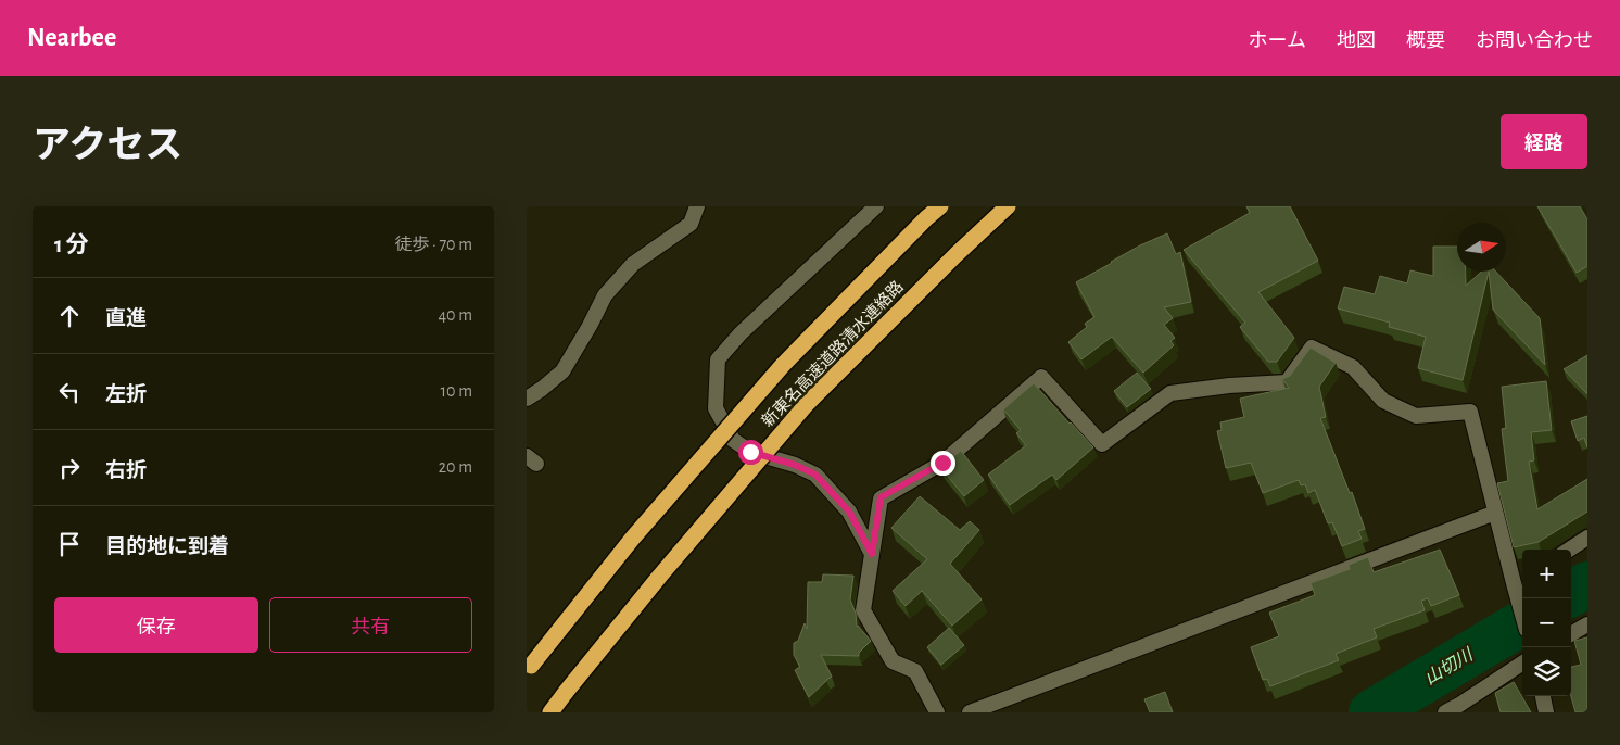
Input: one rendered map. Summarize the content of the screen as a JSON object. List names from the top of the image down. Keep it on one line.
{"streets":{"highway":["新東名高速道路清水連絡路"]},"water":["山切川"],"north":"right","page":{"header":"Nearbee","nav":["ホーム","地図","概要","お問い合わせ"],"title":"アクセス","buttons":["経路",["保存","共有"]],"heading":["1 分","徒歩 · 70 m"],"list":[["直進","40 m"],["左折","10 m"],["右折","20 m"],"目的地に到着"],"map_buttons":["+","−"]}}
